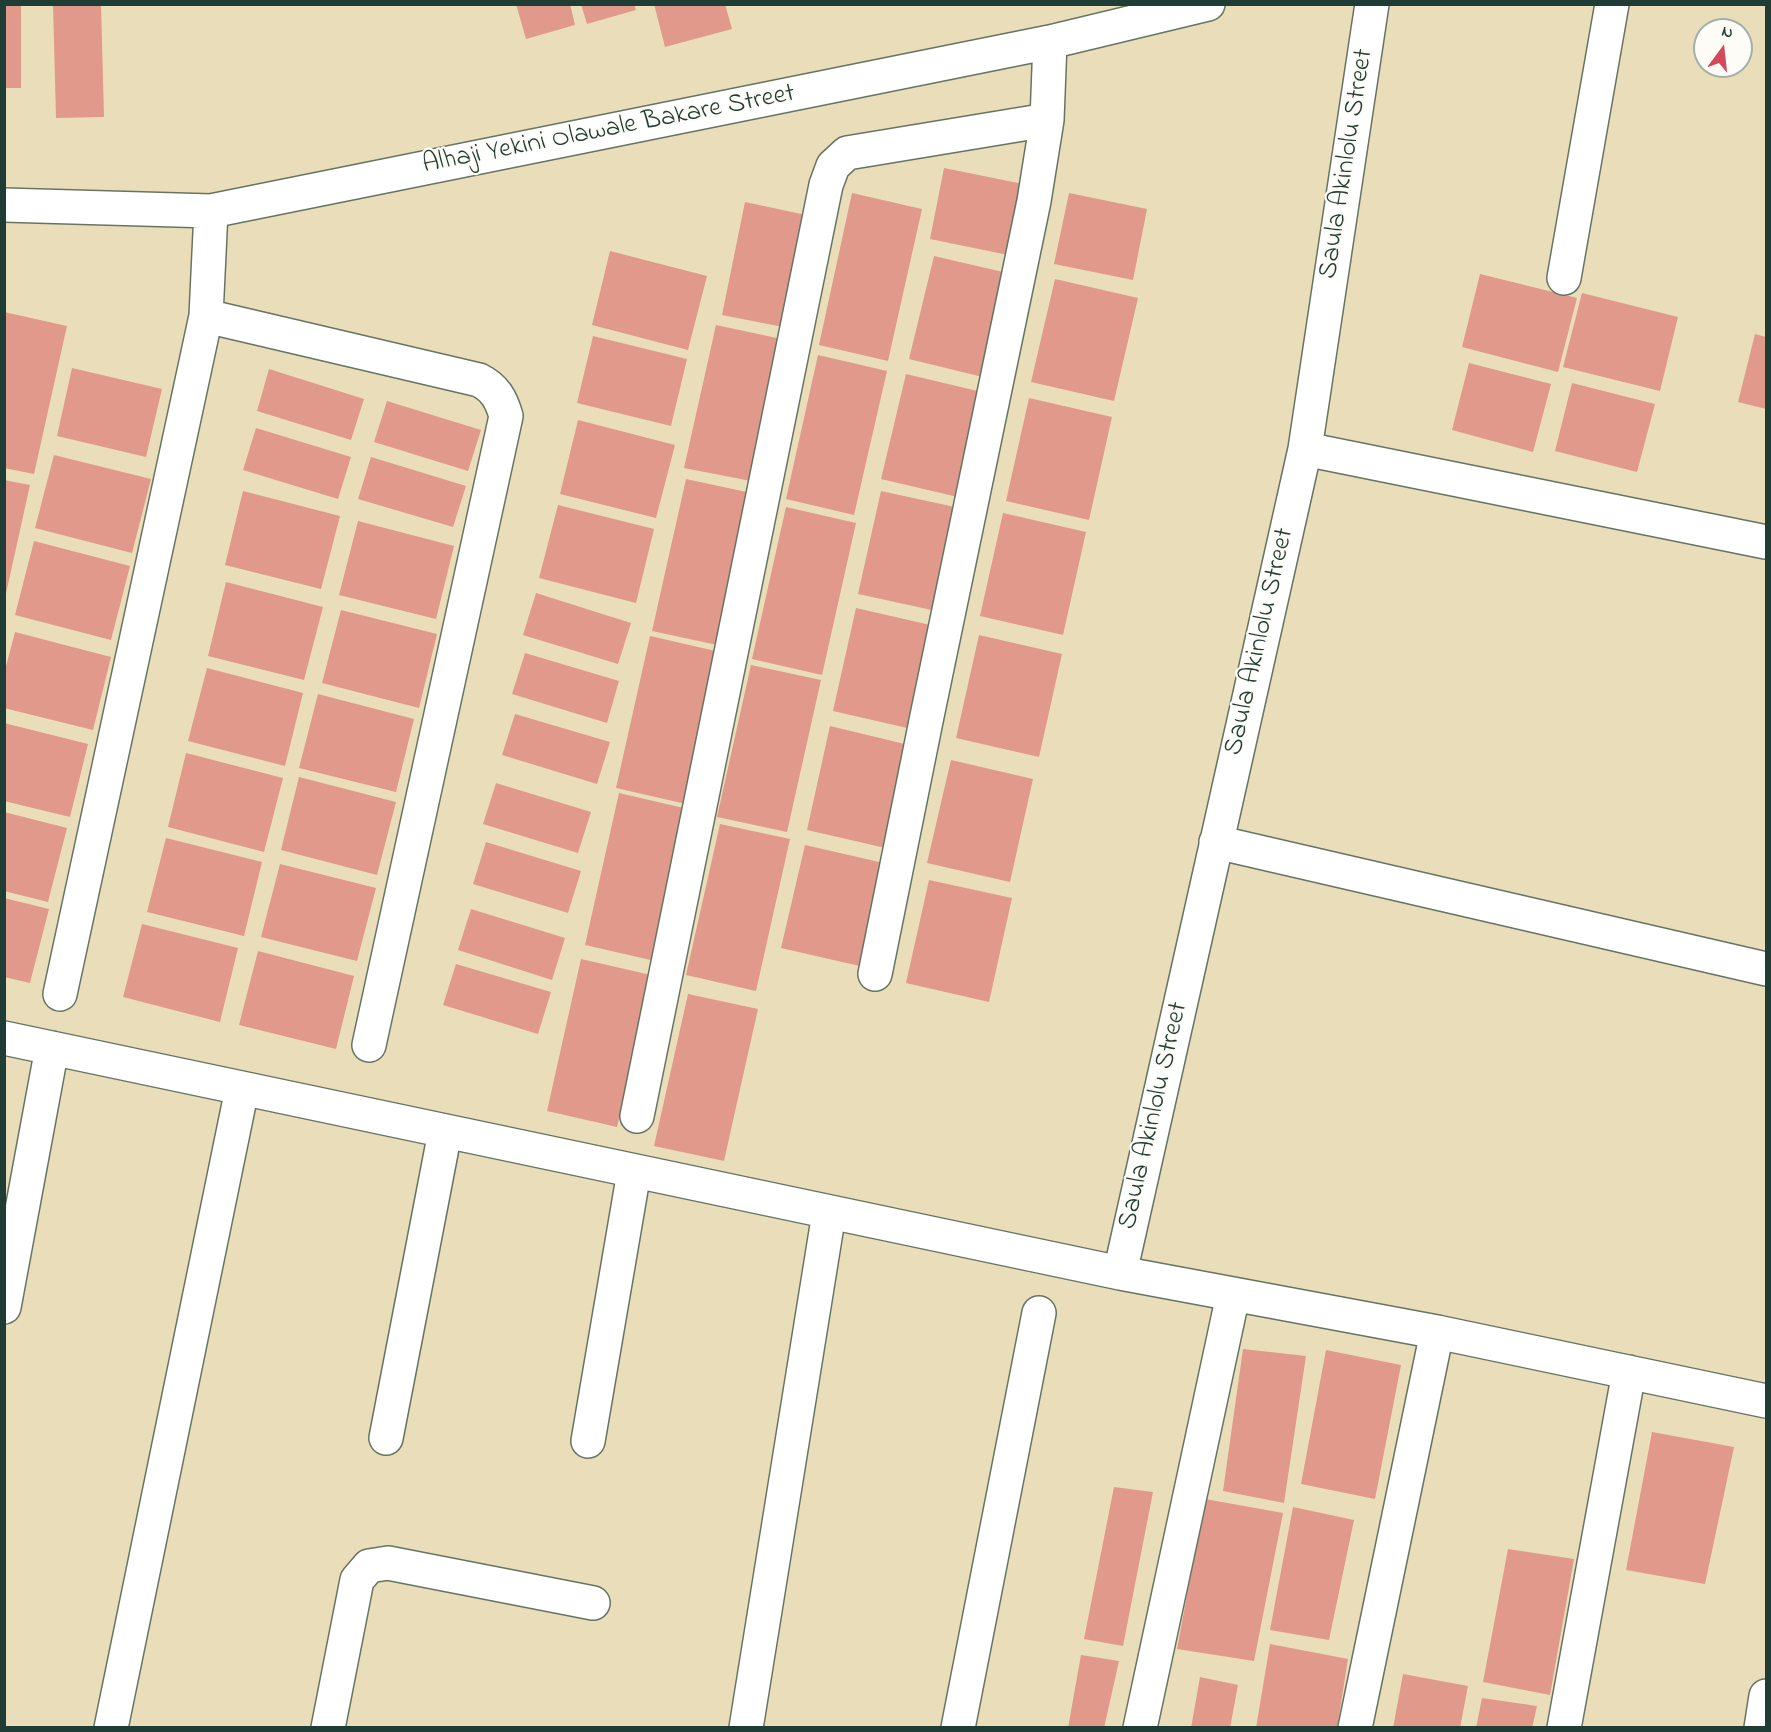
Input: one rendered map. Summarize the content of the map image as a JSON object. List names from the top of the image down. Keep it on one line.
{"streets":{"street":["Alhaji Yekini Olawale Bakare Street","Saula Akinlolu Street"]},"north":"top"}
